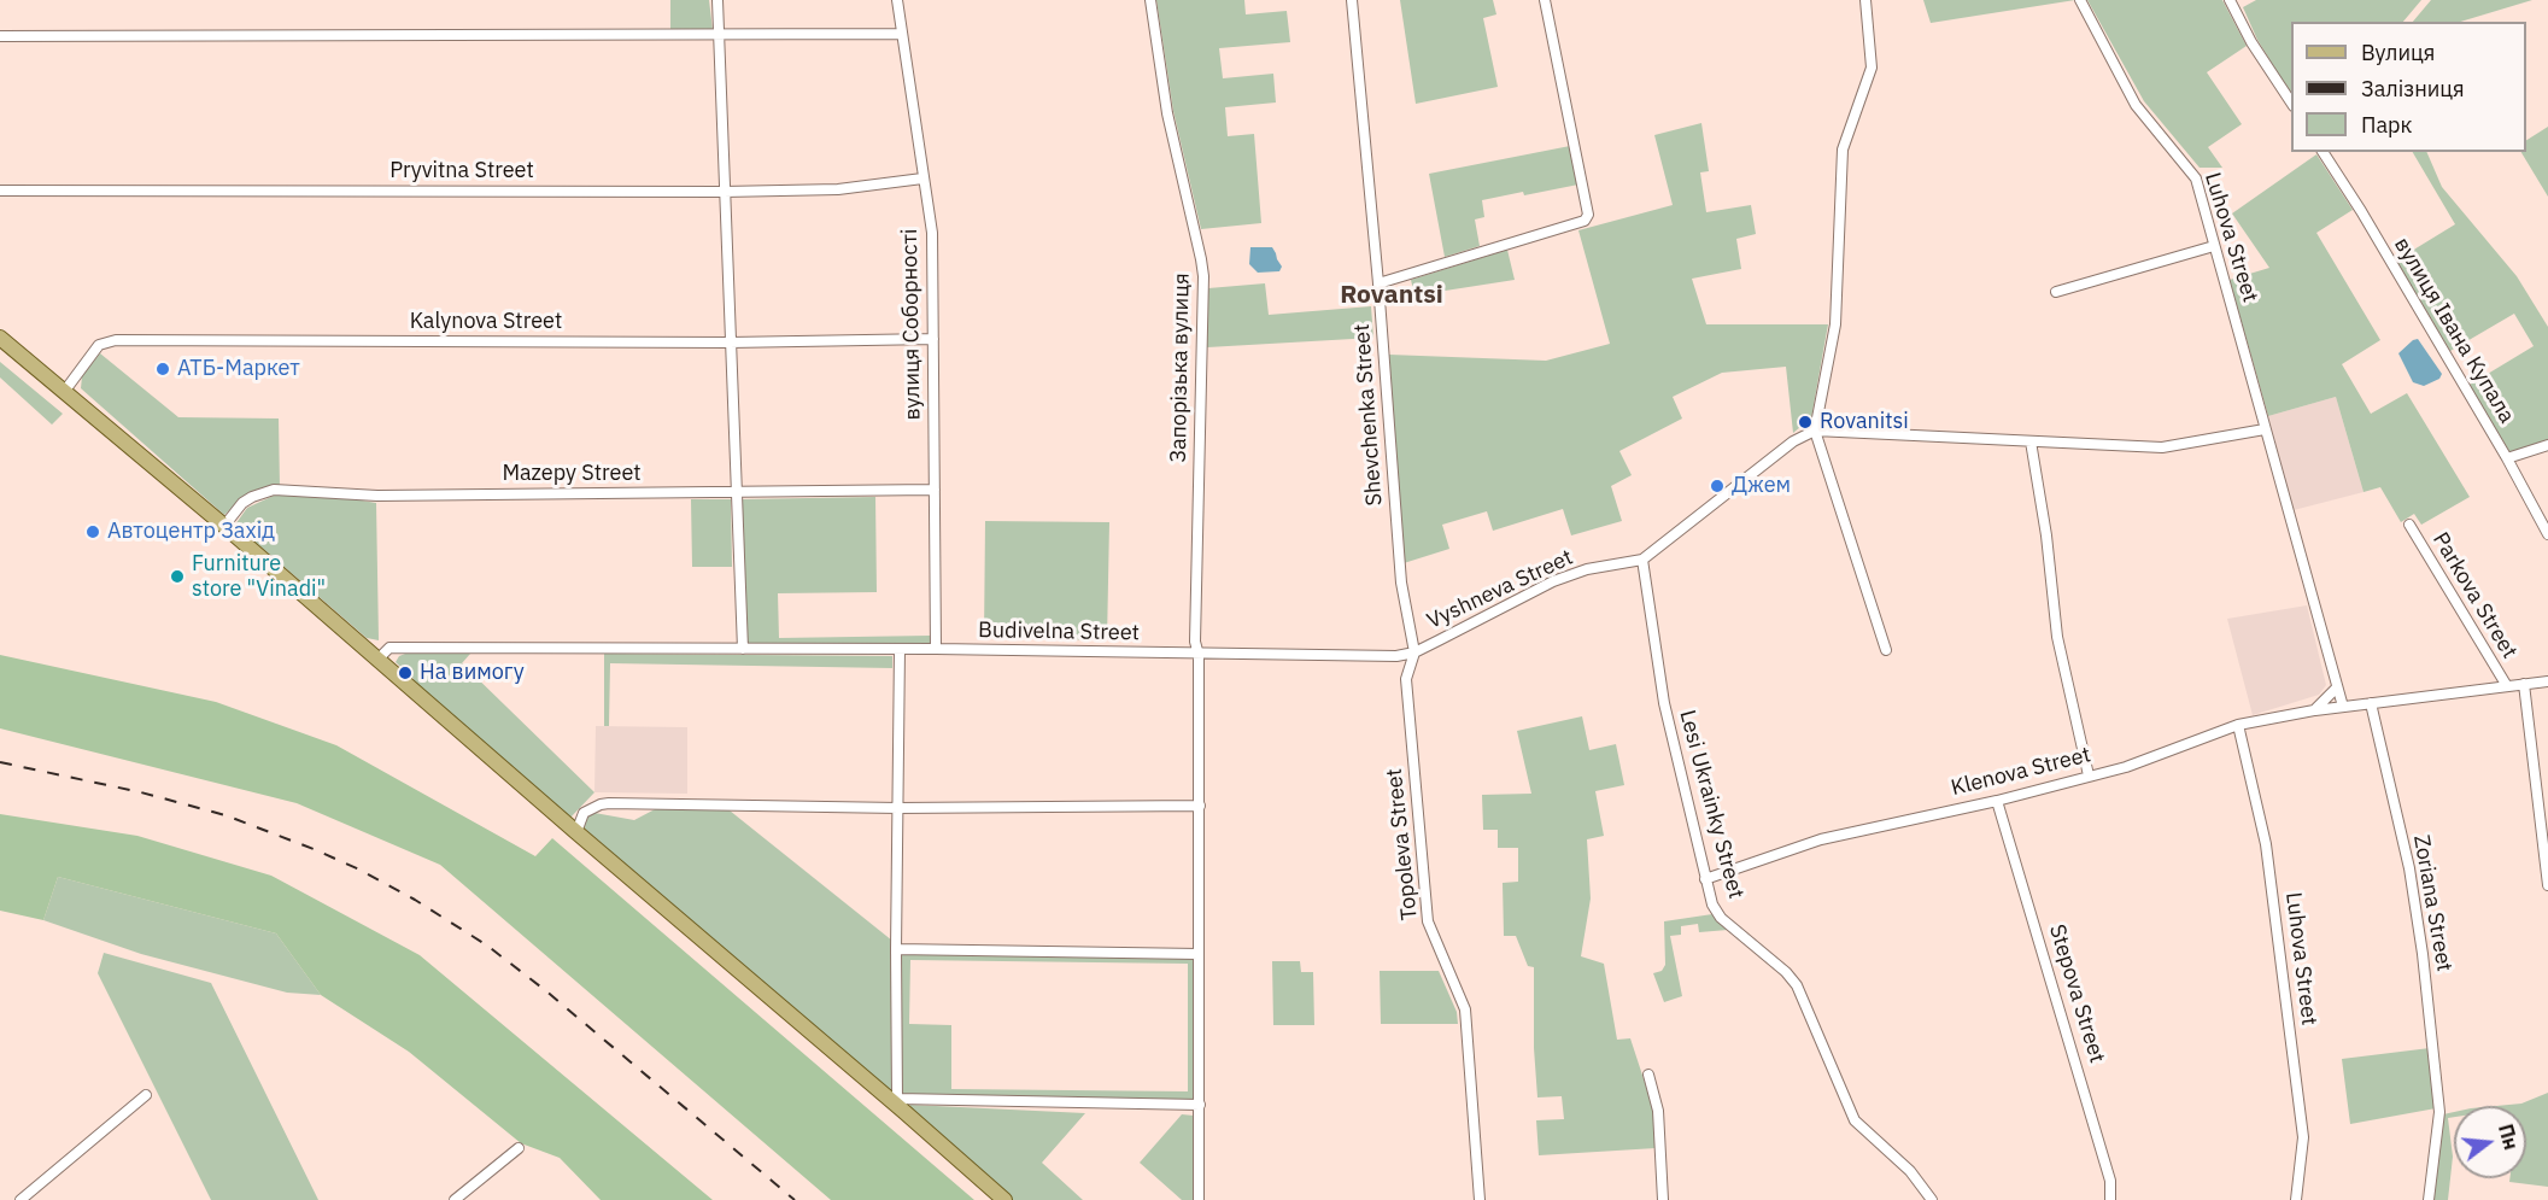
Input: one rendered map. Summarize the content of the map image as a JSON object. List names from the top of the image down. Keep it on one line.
{"streets":{"street":["Pryvitna Street","Luhova Street","Kalynova Street","вулиця Соборності","вулиця Івана Купала","Запорізька вулиця","Shevchenka Street","Mazepy Street","Vyshneva Street","Parkova Street","Budivelna Street","Klenova Street","Lesi Ukrainky Street","Topoleva Street","Zoriana Street","Stepova Street"]},"crossings":[["Pryvitna Street","вулиця Соборності"],["Luhova Street","Klenova Street"],["Kalynova Street","вулиця Соборності"],["вулиця Соборності","Mazepy Street"],["вулиця Соборності","Budivelna Street"],["Запорізька вулиця","Vyshneva Street"],["Запорізька вулиця","Budivelna Street"],["Shevchenka Street","Vyshneva Street"],["Shevchenka Street","Topoleva Street"],["Vyshneva Street","Budivelna Street"],["Vyshneva Street","Lesi Ukrainky Street"],["Vyshneva Street","Topoleva Street"],["Parkova Street","Klenova Street"],["Klenova Street","Lesi Ukrainky Street"],["Klenova Street","Zoriana Street"],["Klenova Street","Stepova Street"]],"districts":["Rovantsi"],"places":["АТБ-Маркет","Rovanitsi","Джем","Автоцентр Захід","Furniture store \"Vinadi\"","На вимогу"],"legend":["Вулиця","Залізниця","Парк"],"north":"right"}
